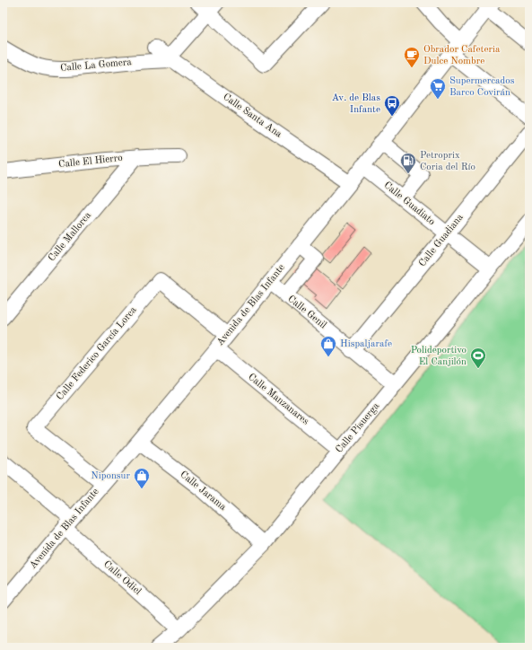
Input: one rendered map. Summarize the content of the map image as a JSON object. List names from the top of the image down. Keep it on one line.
{"streets":{"street":["Calle La Gomera","Calle Santa Ana","Calle El Hierro","Calle Guadiato","Calle Mallorca","Calle Guadiana","Avenida de Blas Infante","Calle Genil","Calle Federico García Lorca","Calle Manzanares","Calle Pisuerga","Calle Jarama","Calle Odiel"]},"crossings":[["Calle La Gomera","Calle Santa Ana"],["Calle Santa Ana","Avenida de Blas Infante"],["Calle El Hierro","Calle Mallorca"],["Calle Guadiato","Calle Guadiana"],["Calle Guadiato","Avenida de Blas Infante"],["Calle Guadiato","Calle Pisuerga"],["Calle Guadiana","Calle Genil"],["Avenida de Blas Infante","Calle Genil"],["Avenida de Blas Infante","Calle Federico García Lorca"],["Avenida de Blas Infante","Calle Manzanares"],["Avenida de Blas Infante","Calle Jarama"],["Avenida de Blas Infante","Calle Odiel"],["Calle Genil","Calle Pisuerga"],["Calle Manzanares","Calle Pisuerga"],["Calle Pisuerga","Calle Jarama"],["Calle Pisuerga","Calle Odiel"]],"places":{"cafe":["Obrador Cafeteria Dulce Nombre"],"supermarket":["Supermercados Barco Covirán"],"bus stop":["Av. de Blas Infante"],"fuel station":["Petroprix Coria del Río"],"shop":["Hispaljarafe","Niponsur"],"sports":["Polideportivo El Canjilón"]}}
